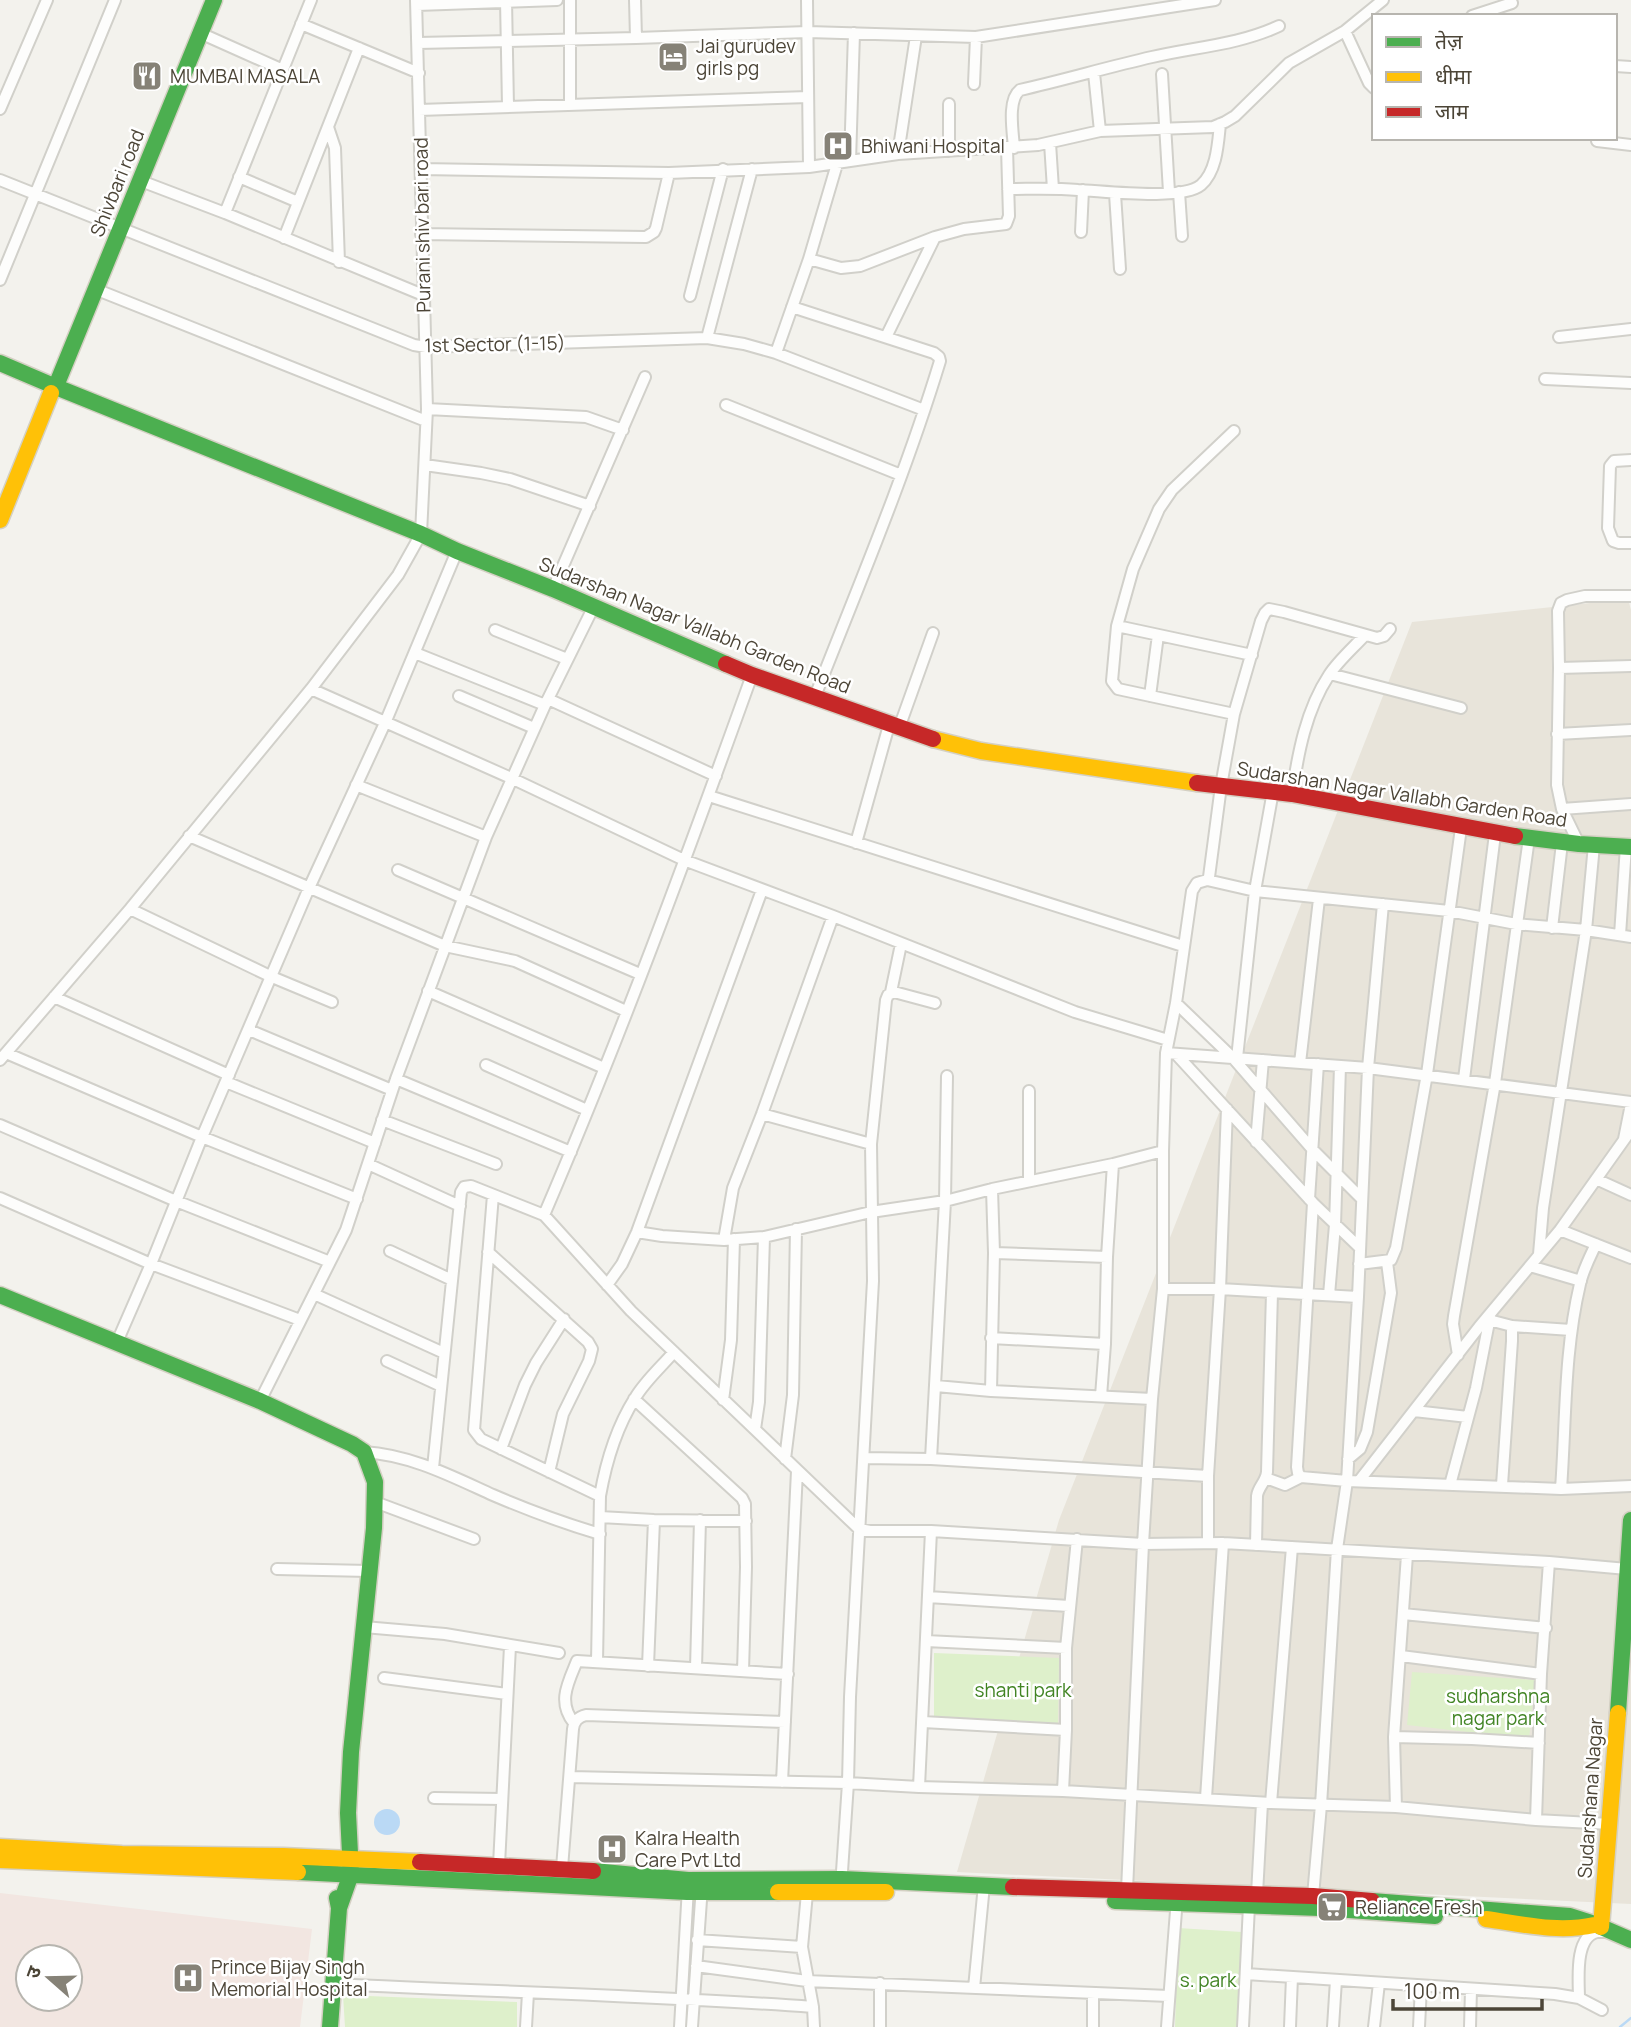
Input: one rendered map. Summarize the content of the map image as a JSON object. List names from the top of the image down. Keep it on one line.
{"streets":{"street":["Shivbari road","Purani shiv bari road","1st Sector (1-15)","Sudarshan Nagar Vallabh Garden Road","Sudarshana Nagar"]},"crossings":[["Shivbari road","1st Sector (1-15)"],["Shivbari road","Sudarshan Nagar Vallabh Garden Road"],["Purani shiv bari road","1st Sector (1-15)"],["Purani shiv bari road","Sudarshan Nagar Vallabh Garden Road"]],"parks":["shanti park","sudharshna nagar park","s. park"],"places":{"hotel":["Jai gurudev girls pg"],"restaurant":["MUMBAI MASALA"],"hospital":["Bhiwani Hospital","Kalra Health Care Pvt Ltd","Prince Bijay Singh Memorial Hospital"],"supermarket":["Reliance Fresh"]},"legend":["तेज़","धीमा","जाम"],"scale_bar":"100 m","north":"left"}
